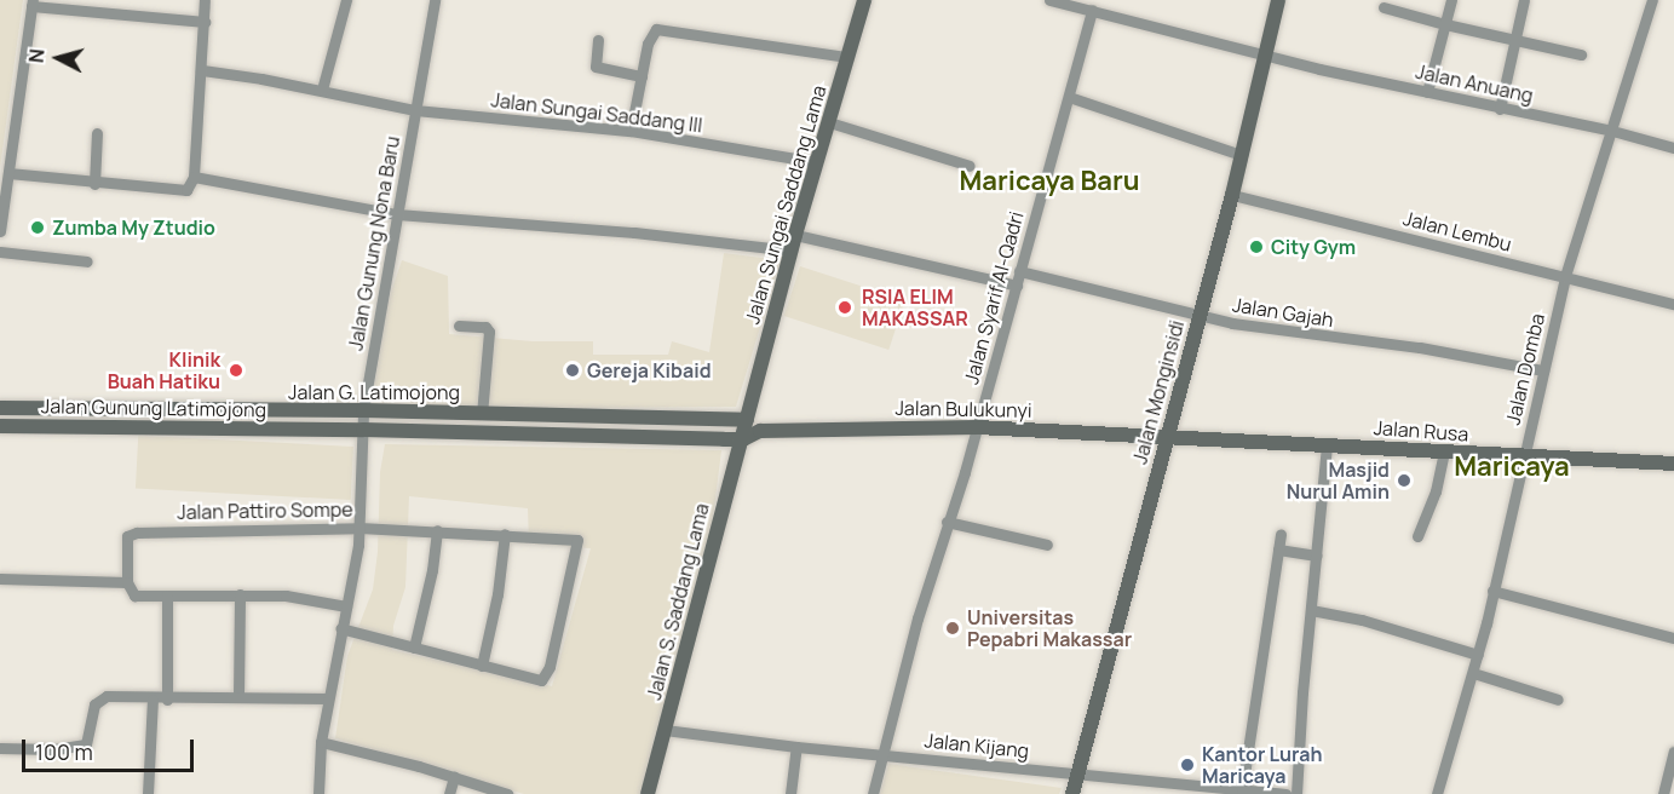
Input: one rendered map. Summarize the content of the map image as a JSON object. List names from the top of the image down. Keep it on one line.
{"streets":{"main road":["Jalan Sungai Saddang Lama","Jalan G. Latimojong","Jalan Monginsidi","Jalan Gunung Latimojong","Jalan Bulukunyi","Jalan Rusa","Jalan S. Saddang Lama"],"street":["Jalan Anuang","Jalan Sungai Saddang III","Jalan Lembu","Jalan Gunung Nona Baru","Jalan Syarif Al-Qadri","Jalan Gajah","Jalan Domba","Jalan Pattiro Sompe","Jalan Kijang"]},"crossings":[["Jalan Anuang","Jalan Syarif Al-Qadri"],["Jalan Anuang","Jalan Domba"],["Jalan Anuang","Jalan Monginsidi"],["Jalan Sungai Saddang III","Jalan Sungai Saddang Lama"],["Jalan Sungai Saddang III","Jalan Gunung Nona Baru"],["Jalan Sungai Saddang Lama","Jalan G. Latimojong"],["Jalan Sungai Saddang Lama","Jalan S. Saddang Lama"],["Jalan Lembu","Jalan Domba"],["Jalan Lembu","Jalan Monginsidi"],["Jalan Gunung Nona Baru","Jalan G. Latimojong"],["Jalan Gunung Nona Baru","Jalan Gunung Latimojong"],["Jalan Gunung Nona Baru","Jalan Pattiro Sompe"],["Jalan Syarif Al-Qadri","Jalan Gajah"],["Jalan Syarif Al-Qadri","Jalan Bulukunyi"],["Jalan Syarif Al-Qadri","Jalan Kijang"],["Jalan Gajah","Jalan Domba"],["Jalan Gajah","Jalan Monginsidi"],["Jalan Domba","Jalan Rusa"],["Jalan G. Latimojong","Jalan S. Saddang Lama"],["Jalan Monginsidi","Jalan Bulukunyi"],["Jalan Monginsidi","Jalan Rusa"],["Jalan Monginsidi","Jalan Kijang"],["Jalan Gunung Latimojong","Jalan Bulukunyi"],["Jalan Gunung Latimojong","Jalan S. Saddang Lama"],["Jalan Bulukunyi","Jalan Rusa"],["Jalan Bulukunyi","Jalan S. Saddang Lama"],["Jalan S. Saddang Lama","Jalan Kijang"]],"districts":["Maricaya Baru","Maricaya"],"places":["Zumba My Ztudio","City Gym","RSIA ELIM MAKASSAR","Klinik Buah Hatiku","Gereja Kibaid","Masjid Nurul Amin","Universitas Pepabri Makassar","Kantor Lurah Maricaya"],"scale_bar":"100 m","north":"left"}
